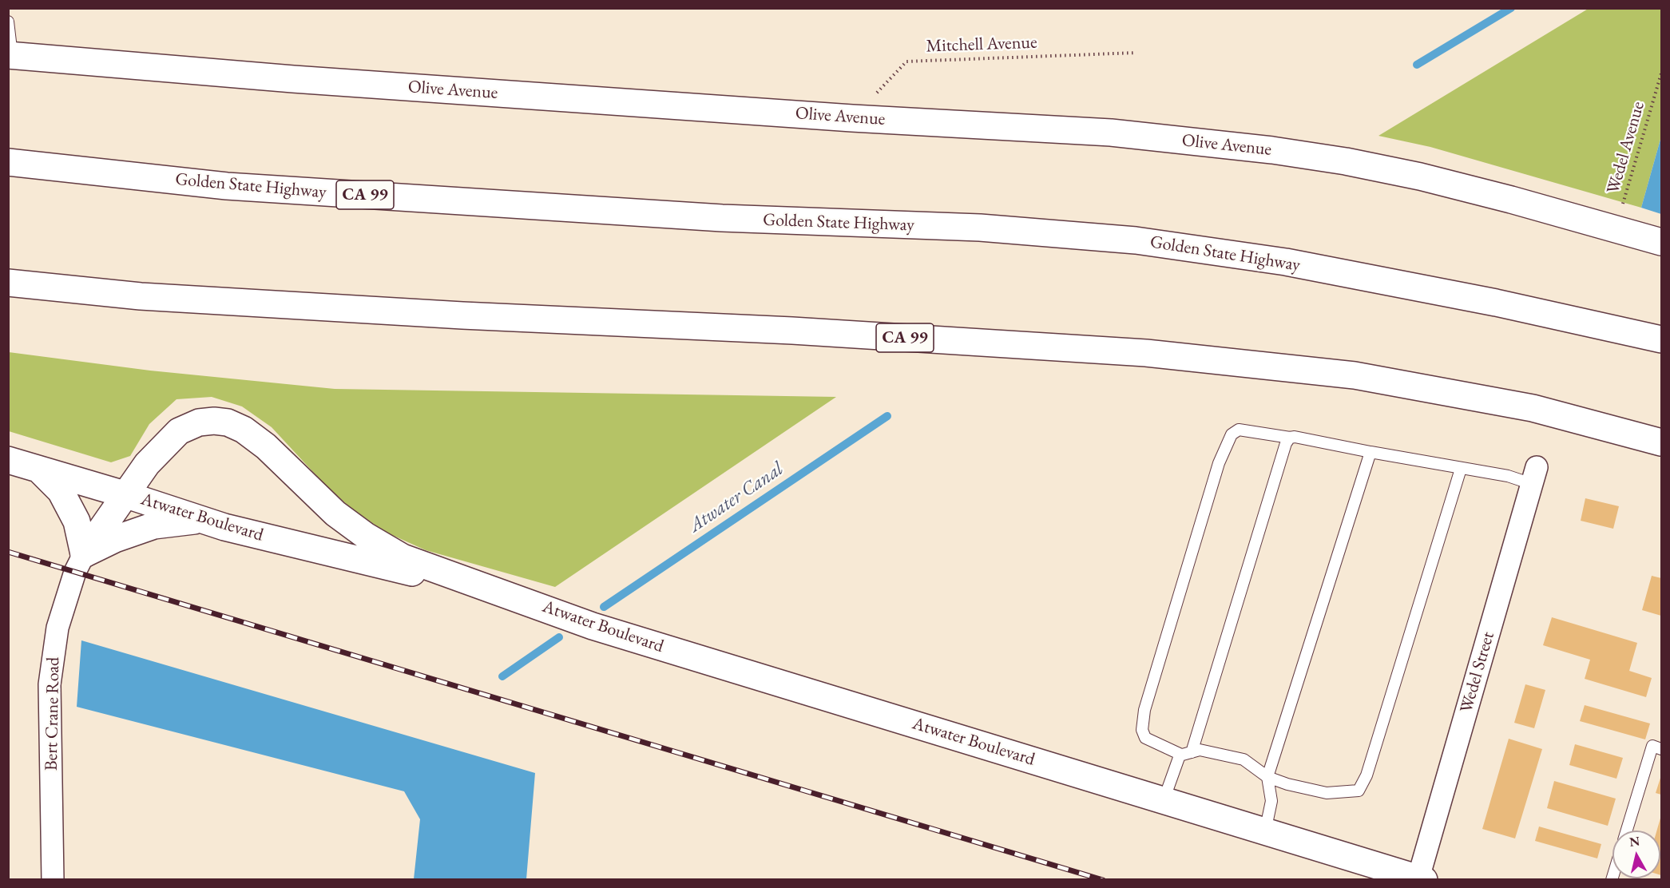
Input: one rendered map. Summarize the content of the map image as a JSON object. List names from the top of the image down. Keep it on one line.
{"streets":{"main road":["Olive Avenue","Golden State Highway","CA 99","Atwater Boulevard","Bert Crane Road"],"street":["Wedel Street"],"path":["Mitchell Avenue","Wedel Avenue"]},"crossings":[["Mitchell Avenue","Olive Avenue"],["Olive Avenue","Wedel Avenue"],["Atwater Boulevard","Wedel Street"],["Atwater Boulevard","Bert Crane Road"]],"water":["Atwater Canal"],"north":"top"}
